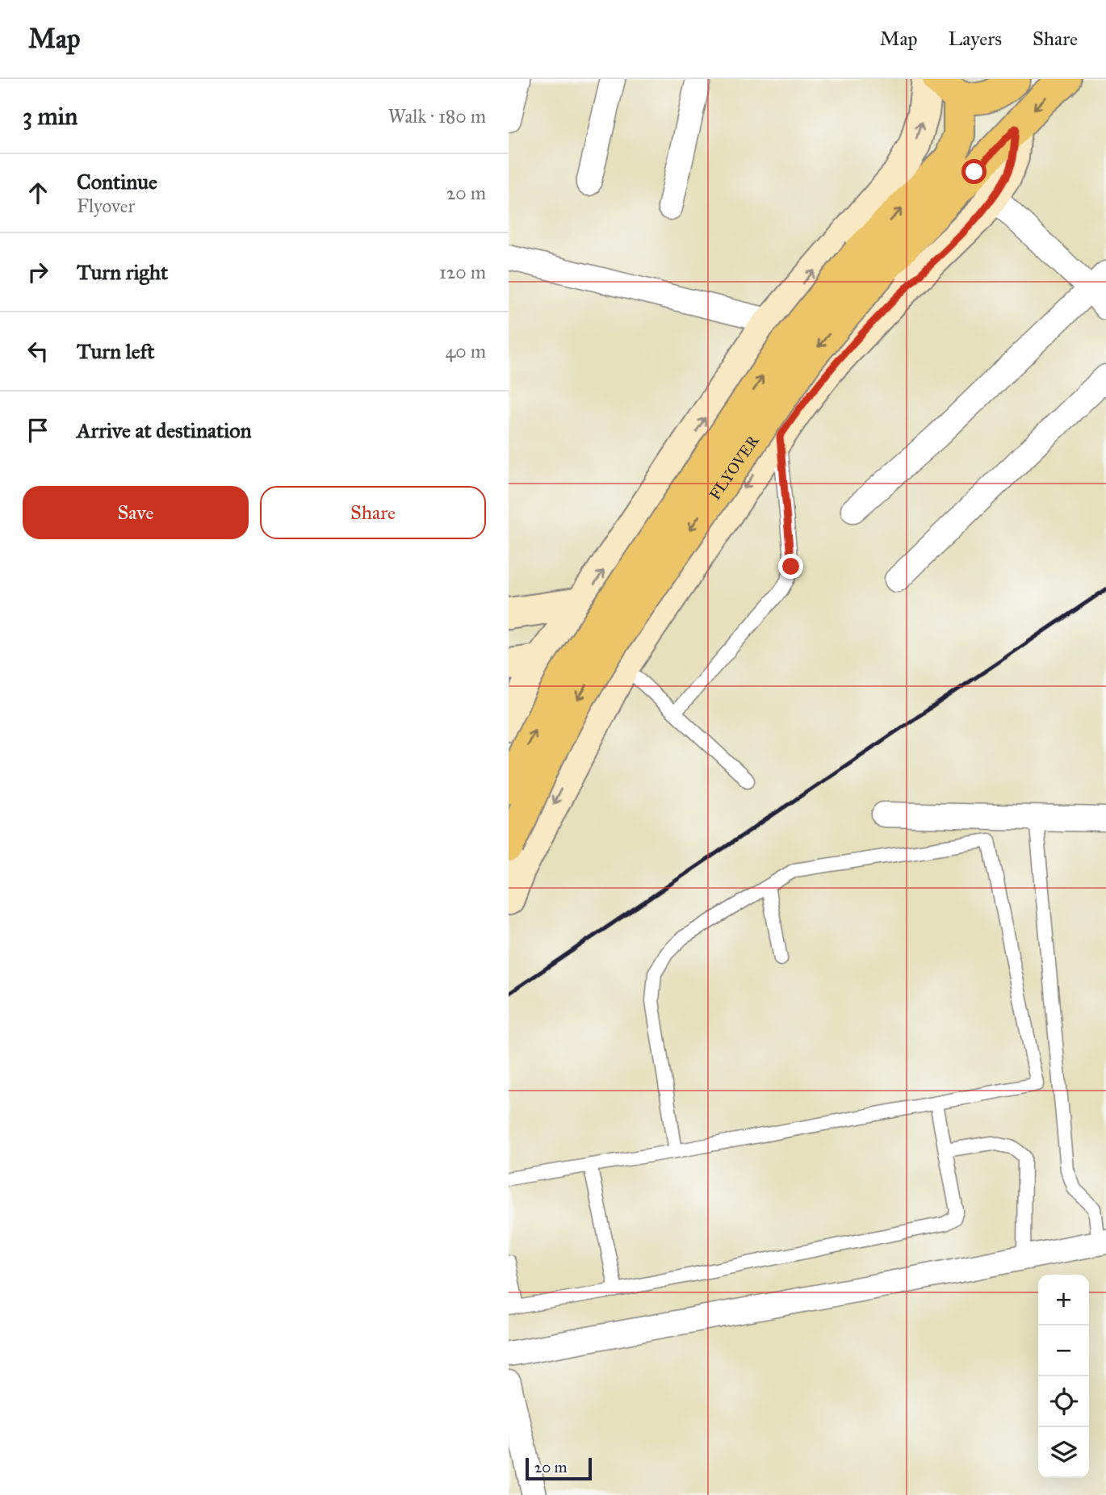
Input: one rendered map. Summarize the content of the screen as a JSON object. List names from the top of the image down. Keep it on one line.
{"streets":{"main road":["FLYOVER"]},"scale_bar":"20 m","page":{"header":"Map","nav":["Map","Layers","Share"],"heading":["3 min","Walk · 180 m"],"list":[["Continue","Flyover","20 m"],["Turn right","120 m"],["Turn left","40 m"],"Arrive at destination"],"buttons":["Save","Share"],"map_buttons":["+","−"],"scale":"20 m"}}
